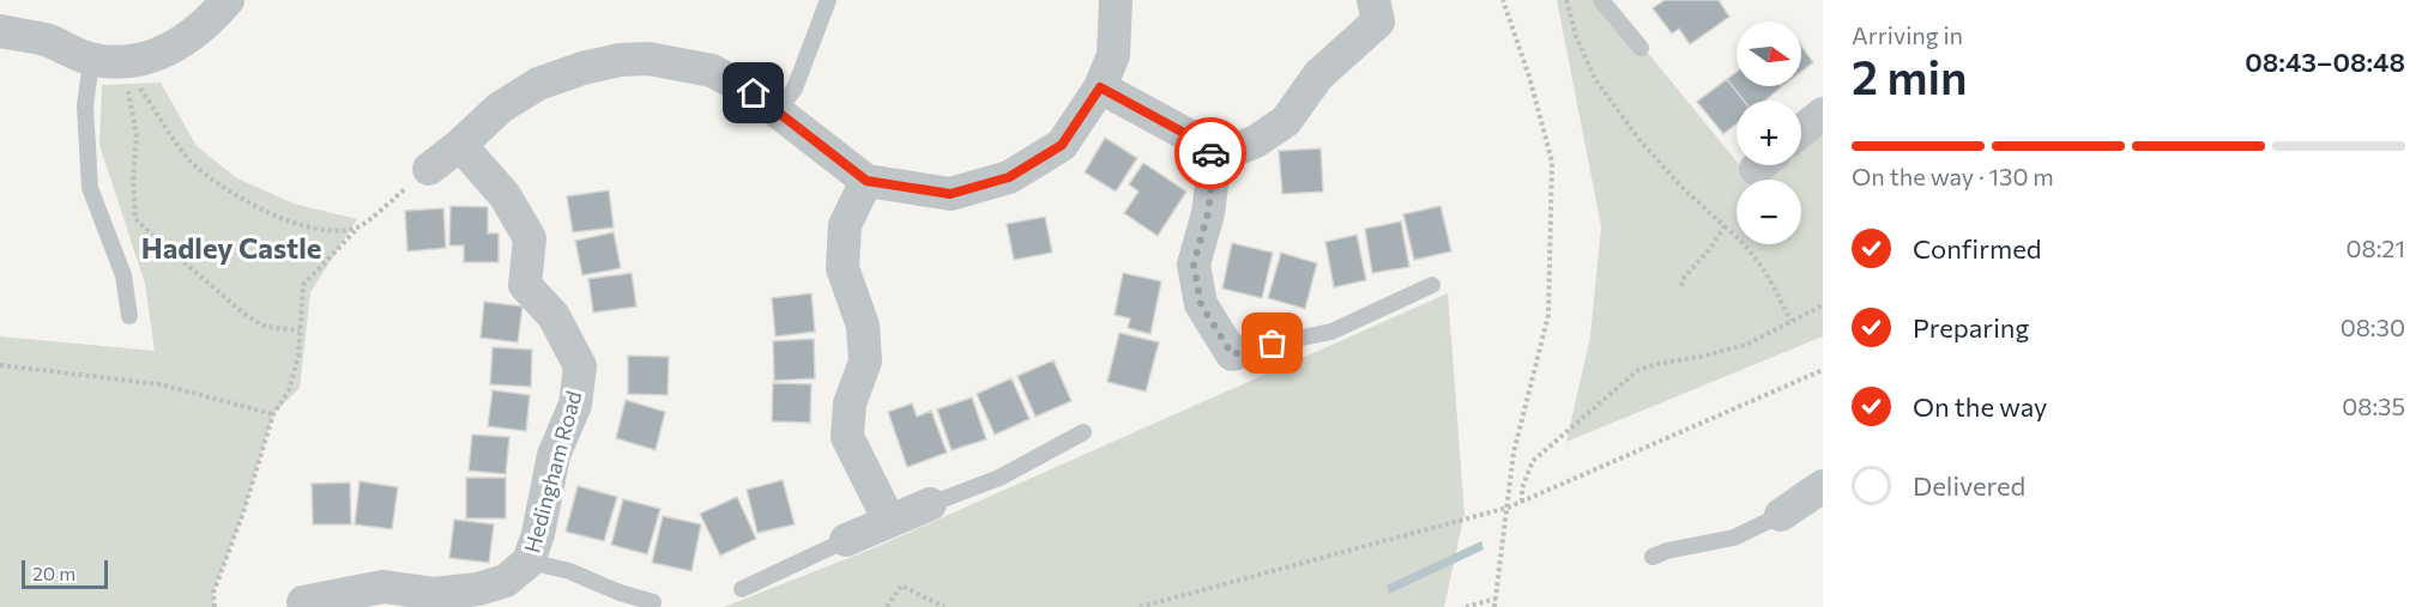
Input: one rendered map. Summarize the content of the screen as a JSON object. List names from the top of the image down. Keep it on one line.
{"streets":{"street":["Hedingham Road"]},"districts":["Hadley Castle"],"scale_bar":"20 m","north":"right","page":{"heading":["2 min","Arriving in","08:43–08:48"],"map_buttons":["+","−"],"bar":"On the way · 130 m","list":[["Confirmed","08:21"],["Preparing","08:30"],["On the way","08:35"],"Delivered"],"scale":"20 m"}}
